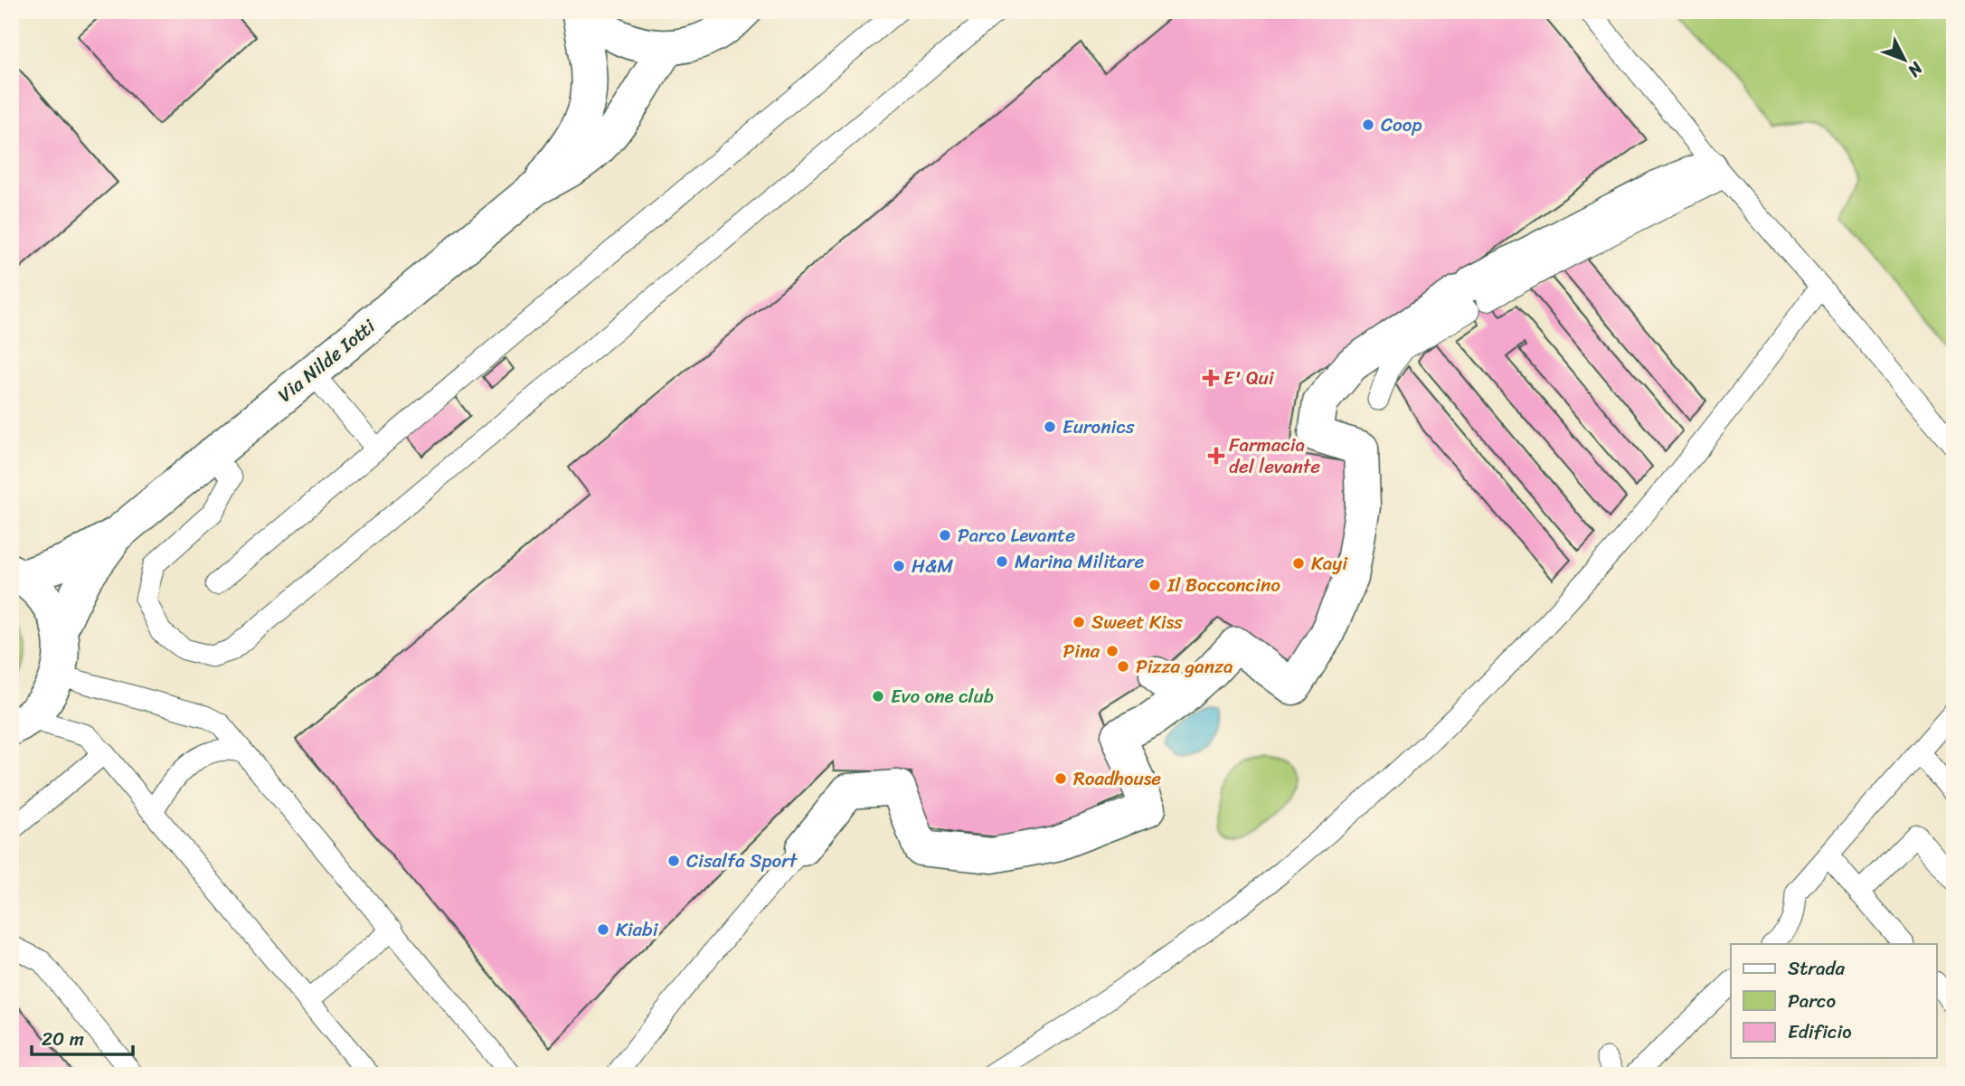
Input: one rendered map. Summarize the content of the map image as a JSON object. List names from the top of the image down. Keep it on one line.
{"streets":{"street":["Via Nilde Iotti"]},"places":{"other":["Coop","Euronics","Parco Levante","Marina Militare","Kayi","H&M","Il Bocconcino","Sweet Kiss","Pina","Pizza ganza","Evo one club","Roadhouse","Cisalfa Sport","Kiabi"],"health":["E' Qui","Farmacia del levante"]},"legend":["Strada","Parco","Edificio"],"scale_bar":"20 m","north":"bottom right"}
